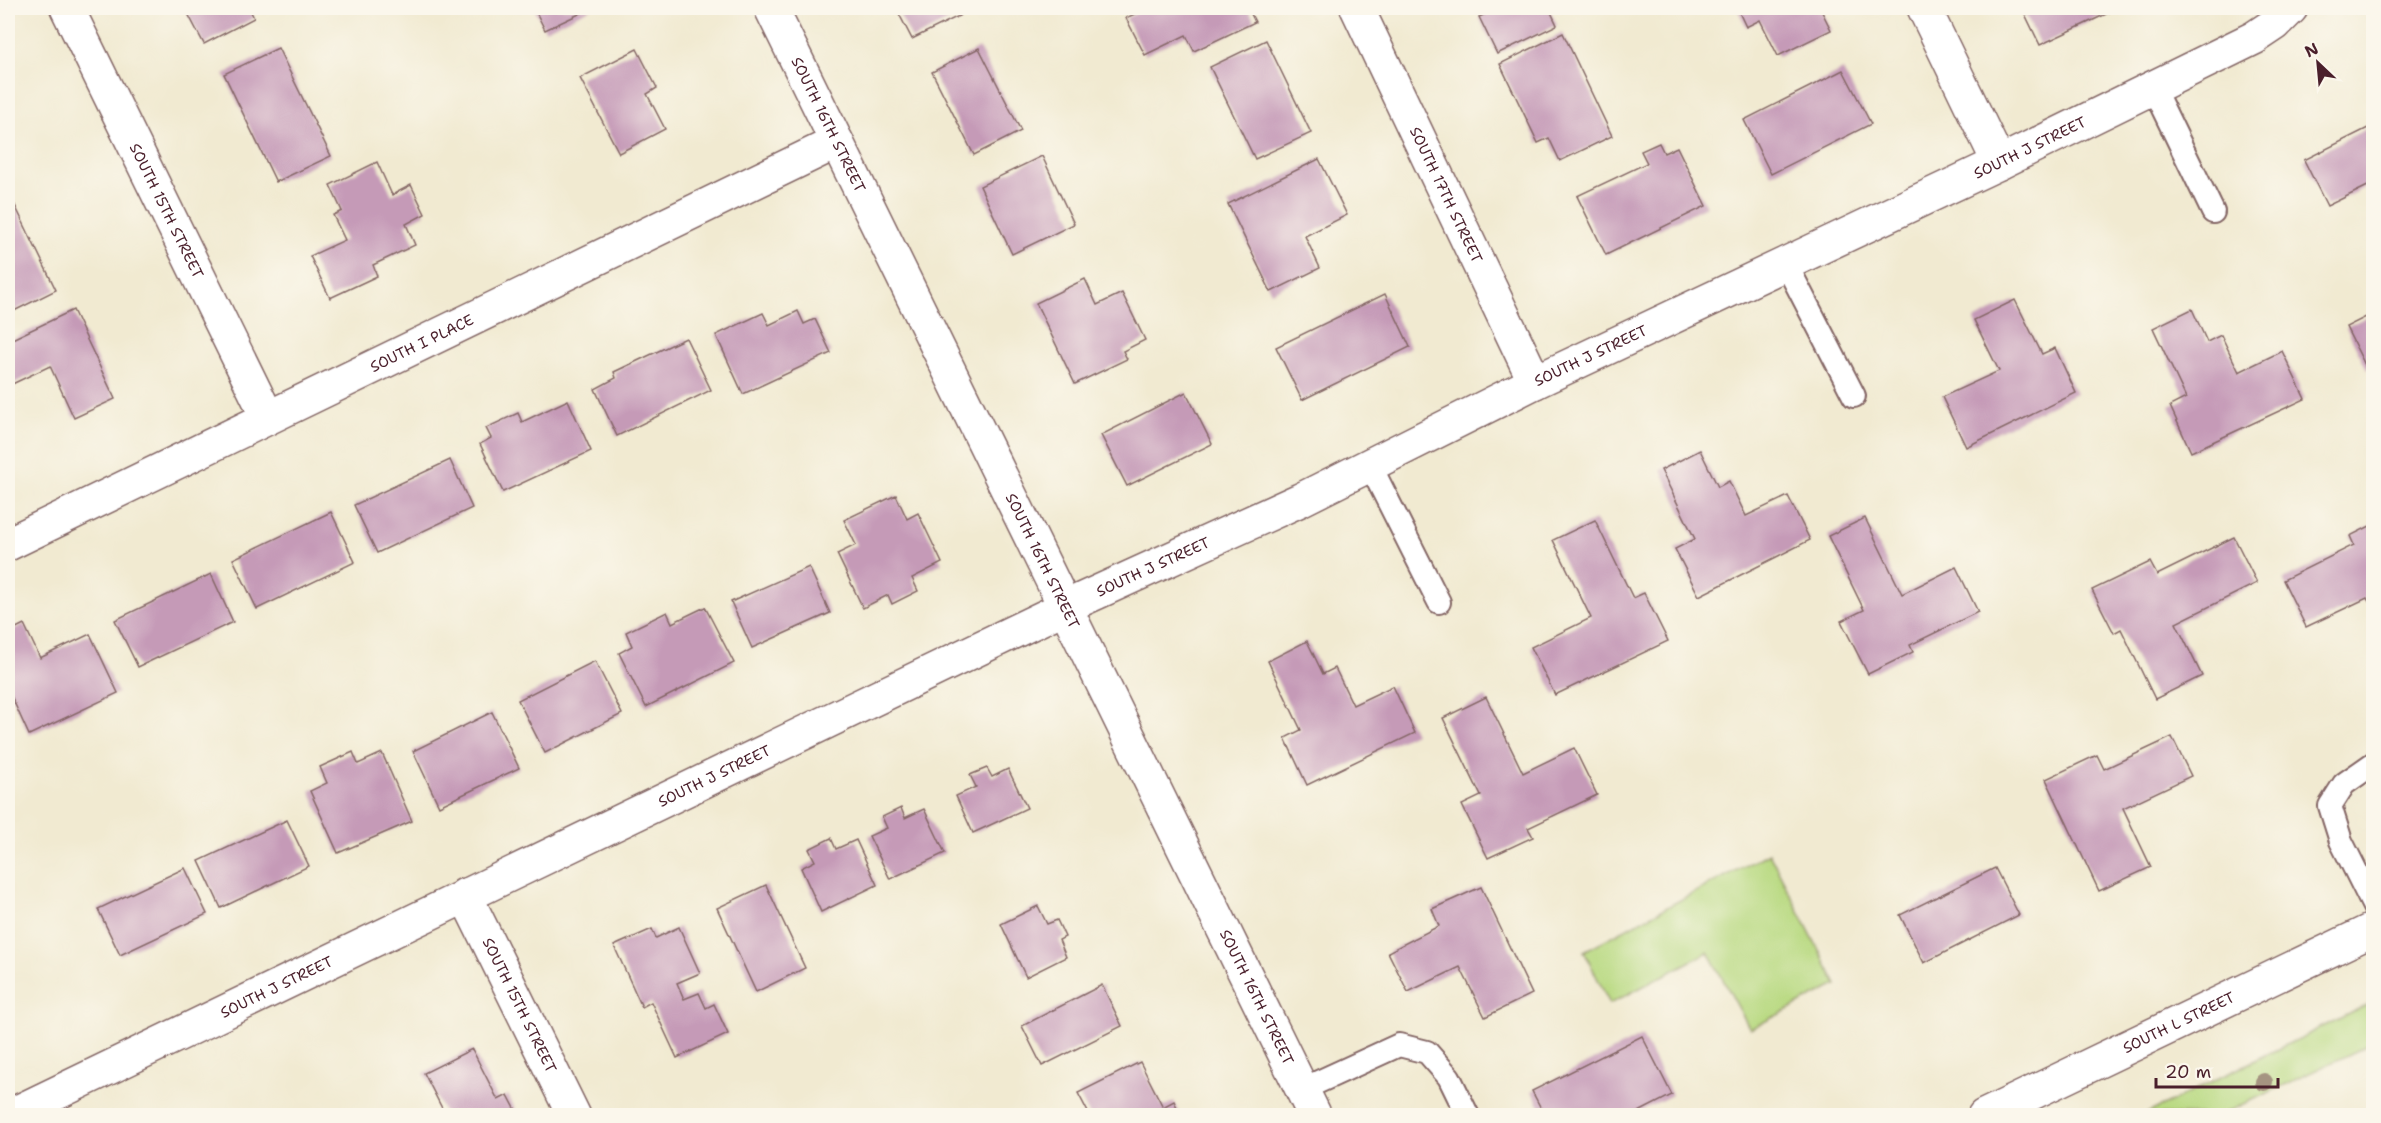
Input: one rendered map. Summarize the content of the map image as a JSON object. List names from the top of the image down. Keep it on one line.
{"streets":{"street":["SOUTH 16TH STREET","SOUTH J STREET","SOUTH 17TH STREET","SOUTH 15TH STREET","SOUTH I PLACE","SOUTH L STREET"]},"crossings":[["SOUTH 16TH STREET","SOUTH J STREET"],["SOUTH 16TH STREET","SOUTH I PLACE"],["SOUTH J STREET","SOUTH 17TH STREET"],["SOUTH J STREET","SOUTH 15TH STREET"],["SOUTH 15TH STREET","SOUTH I PLACE"]],"scale_bar":"20 m","north":"top left"}
